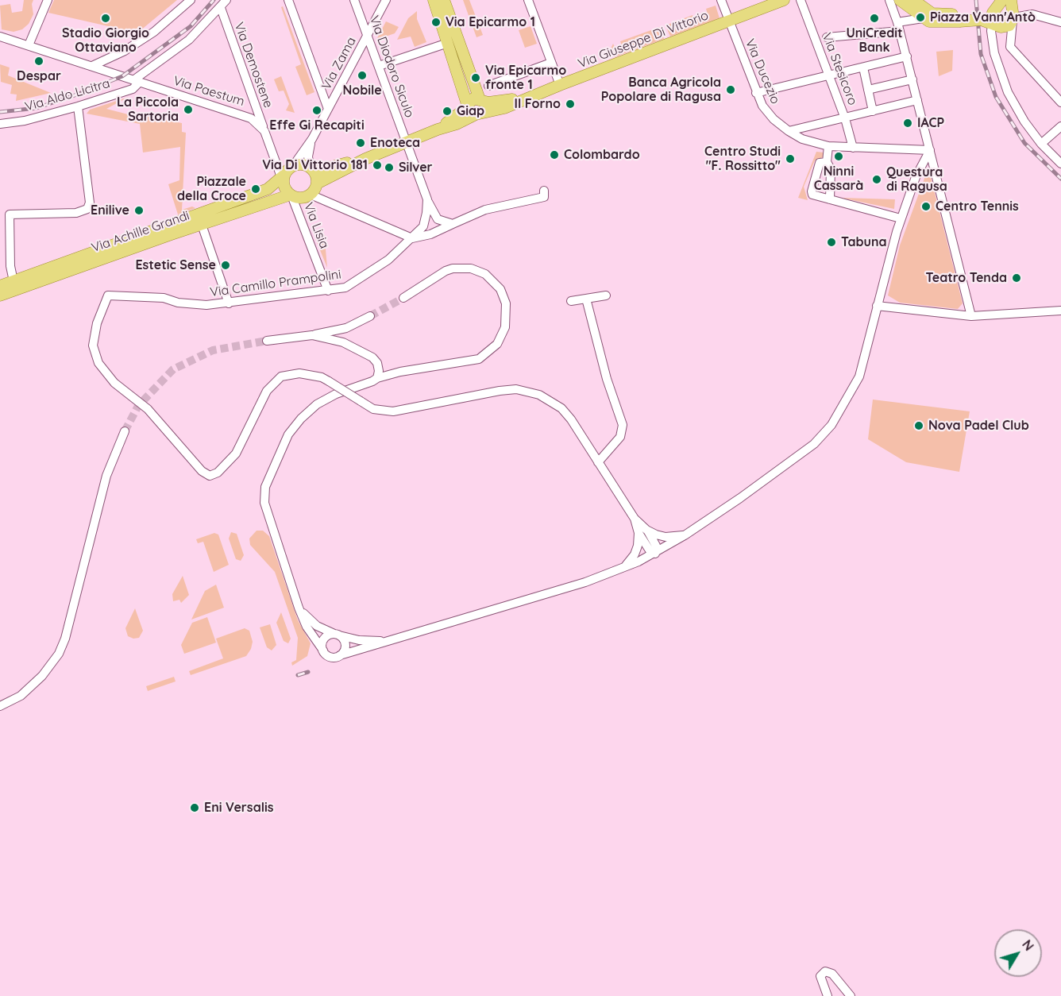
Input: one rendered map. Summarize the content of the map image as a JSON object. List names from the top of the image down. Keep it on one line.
{"streets":{"main road":["Via Giuseppe Di Vittorio","Via Achille Grandi"],"street":["Via Zama","Via Demostene","Via Diodoro Siculo","Via Stesicoro","Via Ducezio","Via Paestum","Via Aldo Licitra","Via Lisia","Via Camillo Prampolini"]},"crossings":[["Via Giuseppe Di Vittorio","Via Ducezio"],["Via Zama","Via Diodoro Siculo"],["Via Demostene","Via Paestum"],["Via Demostene","Via Aldo Licitra"],["Via Diodoro Siculo","Via Camillo Prampolini"],["Via Stesicoro","Via Ducezio"],["Via Paestum","Via Aldo Licitra"],["Via Paestum","Via Lisia"],["Via Paestum","Via Achille Grandi"],["Via Lisia","Via Achille Grandi"],["Via Lisia","Via Camillo Prampolini"]],"places":["Piazza Vann'Antò","Stadio Giorgio Ottaviano","UniCredit Bank","Via Epicarmo 1","Despar","Nobile","Via Epicarmo fronte 1","Banca Agricola Popolare di Ragusa","Il Forno","La Piccola Sartoria","Effe Gi Recapiti","Giap","IACP","Enoteca","Colombardo","Ninni Cassarà","Centro Studi \"F. Rossitto\"","Via Di Vittorio 181","Silver","Questura di Ragusa","Piazzale della Croce","Centro Tennis","Enilive","Tabuna","Estetic Sense","Teatro Tenda","Nova Padel Club","Eni Versalis"],"north":"top right"}
